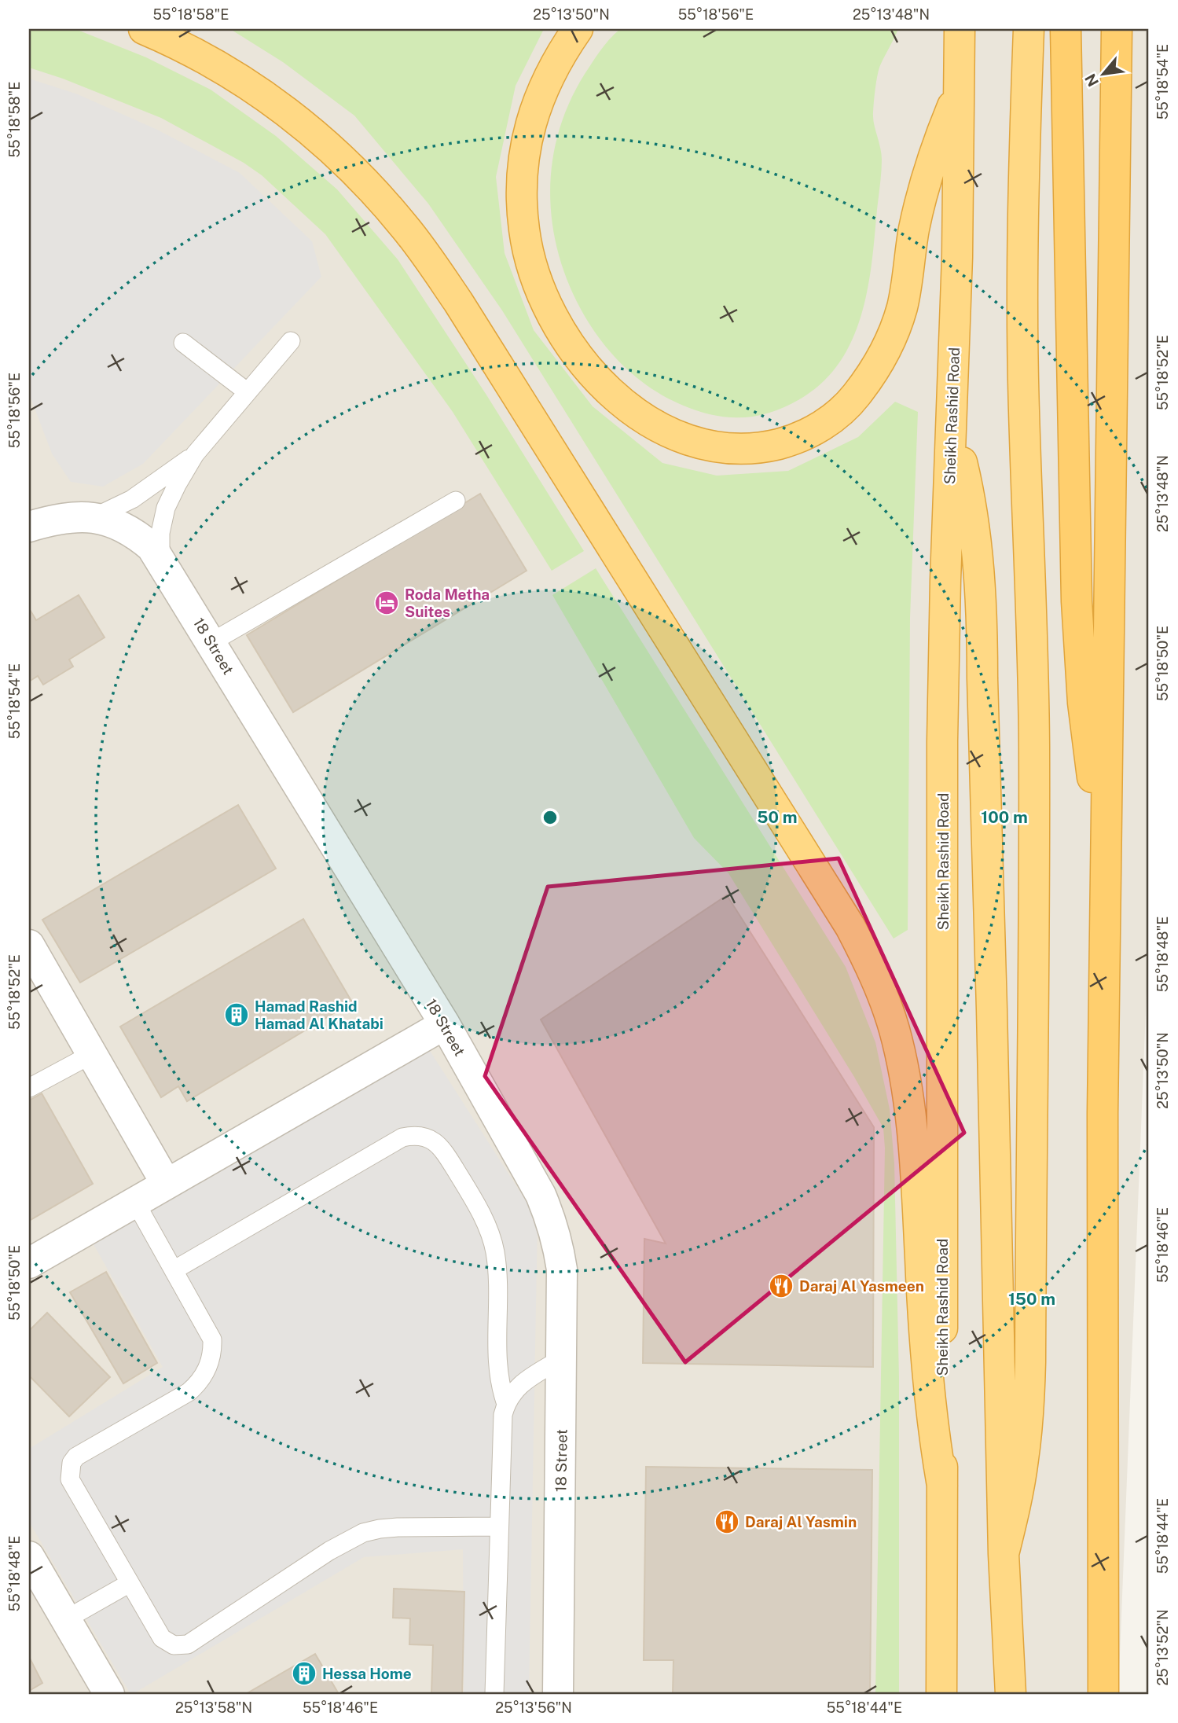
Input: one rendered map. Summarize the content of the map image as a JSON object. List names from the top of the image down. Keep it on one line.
{"streets":{"highway":["Sheikh Rashid Road"],"street":["18 Street"]},"places":{"hotel":["Roda Metha Suites"],"building":["Hamad Rashid Hamad Al Khatabi","Hessa Home"],"restaurant":["Daraj Al Yasmeen","Daraj Al Yasmin"]},"north":"bottom left","coordinates":["55°18'58\"E","25°13'50\"N","55°18'56\"E","25°13'48\"N","55°18'54\"E","55°18'52\"E","55°18'50\"E","55°18'48\"E","55°18'46\"E","55°18'44\"E","25°13'52\"N","25°13'58\"N","25°13'56\"N"],"rings":["50 m","100 m","150 m"]}
